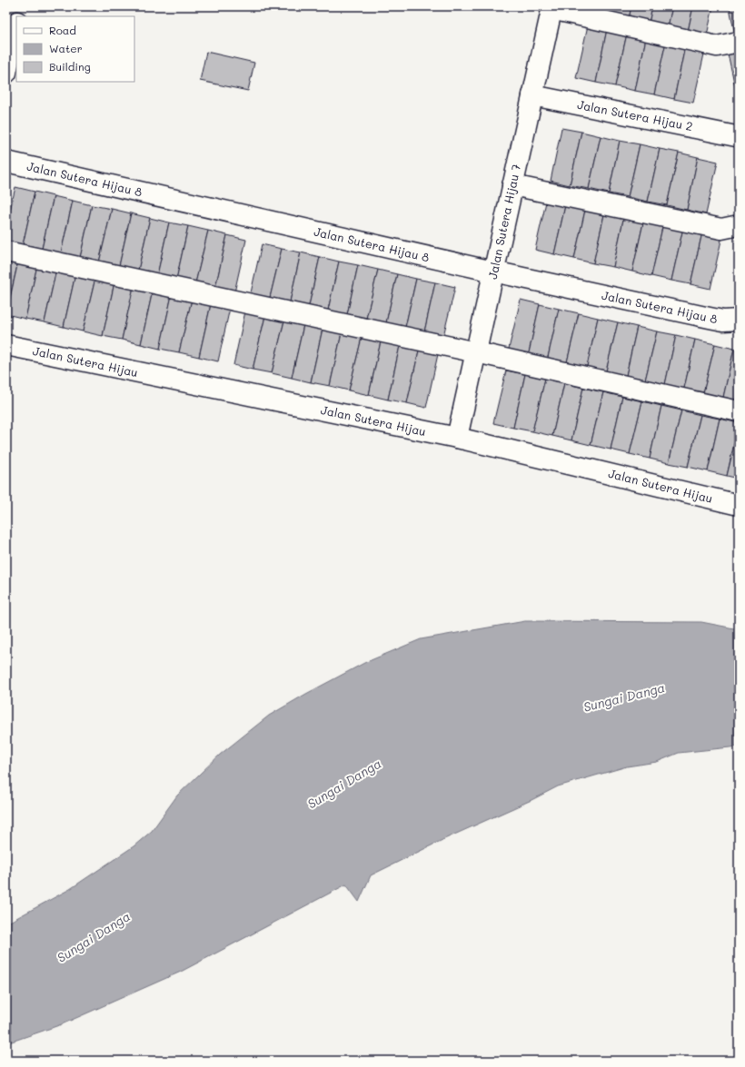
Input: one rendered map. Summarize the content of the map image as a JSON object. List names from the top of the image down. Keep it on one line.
{"streets":{"street":["Jalan Sutera Hijau 2","Jalan Sutera Hijau 8","Jalan Sutera Hijau 7","Jalan Sutera Hijau"]},"crossings":[["Jalan Sutera Hijau 2","Jalan Sutera Hijau 7"],["Jalan Sutera Hijau 8","Jalan Sutera Hijau 7"],["Jalan Sutera Hijau 7","Jalan Sutera Hijau"]],"water":["Sungai Danga"],"legend":["Road","Water","Building"]}
